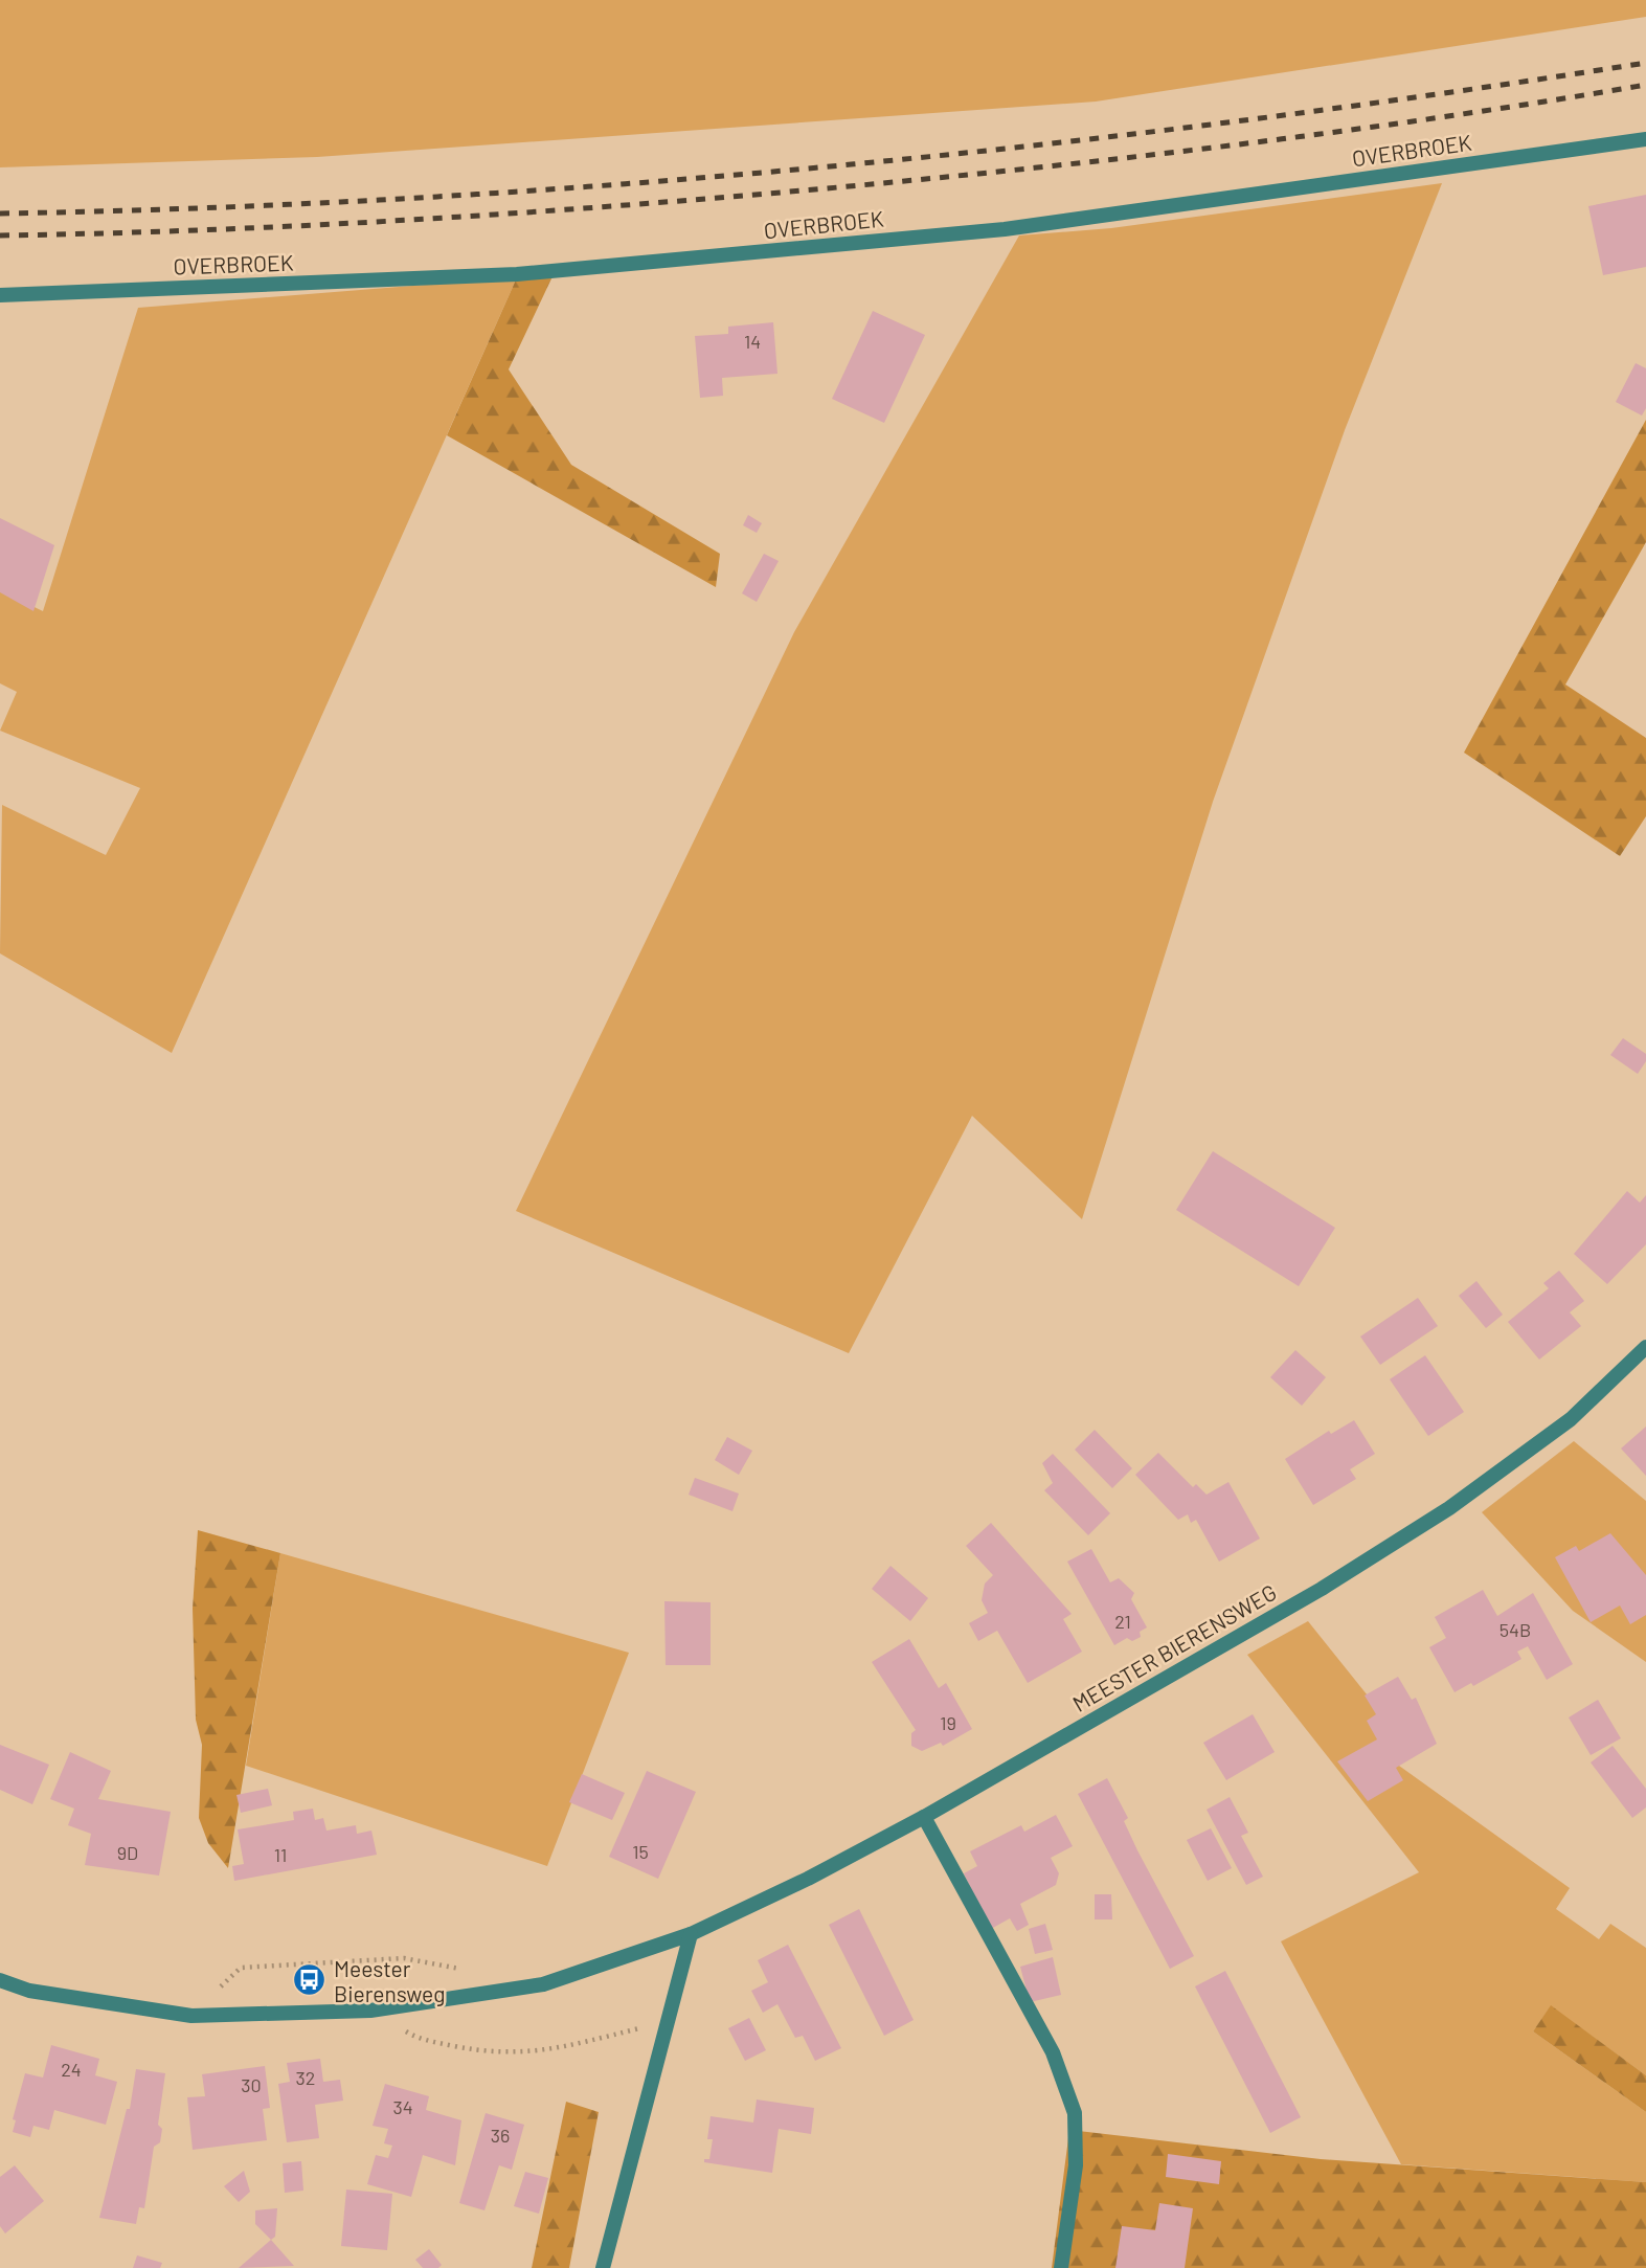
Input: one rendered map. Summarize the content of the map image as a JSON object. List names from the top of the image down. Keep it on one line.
{"streets":{"street":["OVERBROEK","MEESTER BIERENSWEG"]},"places":{"bus stop":["Meester Bierensweg"]},"house_numbers":["14","21","54B","19","15","9D","11","24","32","30","34","36"]}
